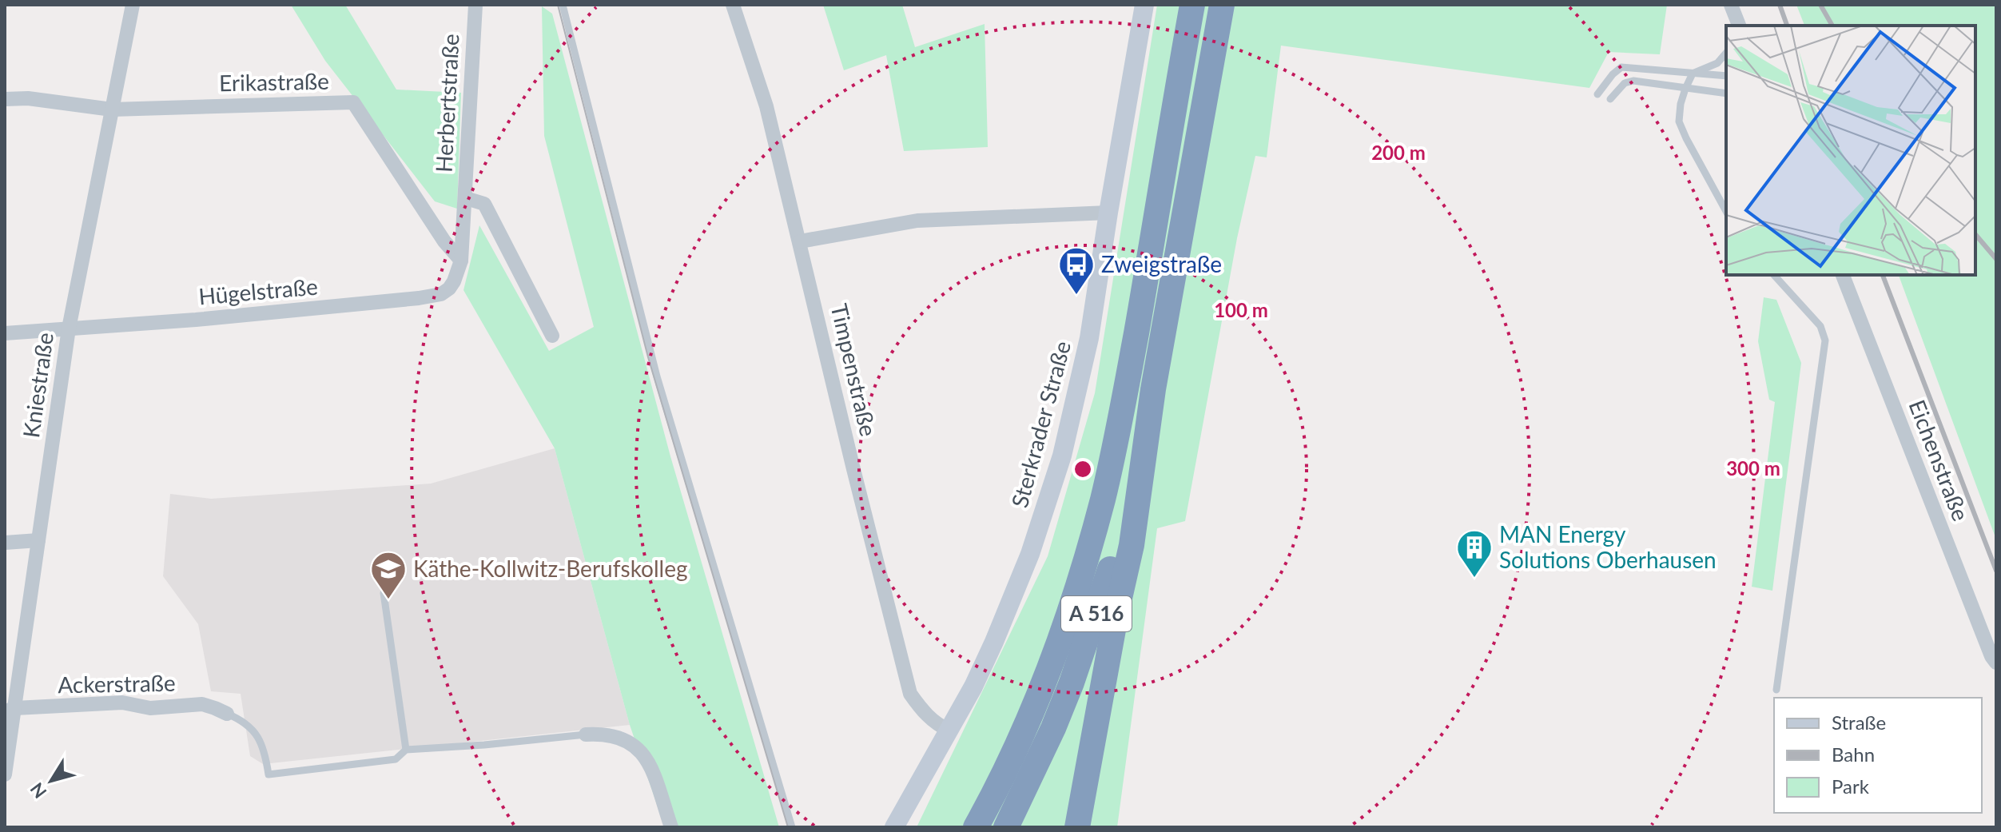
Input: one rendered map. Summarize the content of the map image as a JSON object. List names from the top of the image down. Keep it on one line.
{"streets":{"highway":["A 516"],"street":["Erikastraße","Herbertstraße","Hügelstraße","Timpenstraße","Kniestraße","Sterkrader Straße","Eichenstraße","Ackerstraße"]},"crossings":[["Erikastraße","Hügelstraße"],["Erikastraße","Kniestraße"],["Herbertstraße","Hügelstraße"],["Hügelstraße","Kniestraße"],["Timpenstraße","Sterkrader Straße"],["Kniestraße","Ackerstraße"]],"places":{"bus stop":["Zweigstraße"],"building":["MAN Energy Solutions Oberhausen"],"school or university":["Käthe-Kollwitz-Berufskolleg"]},"legend":["Straße","Bahn","Park"],"north":"bottom left","rings":["200 m","100 m","300 m"]}
